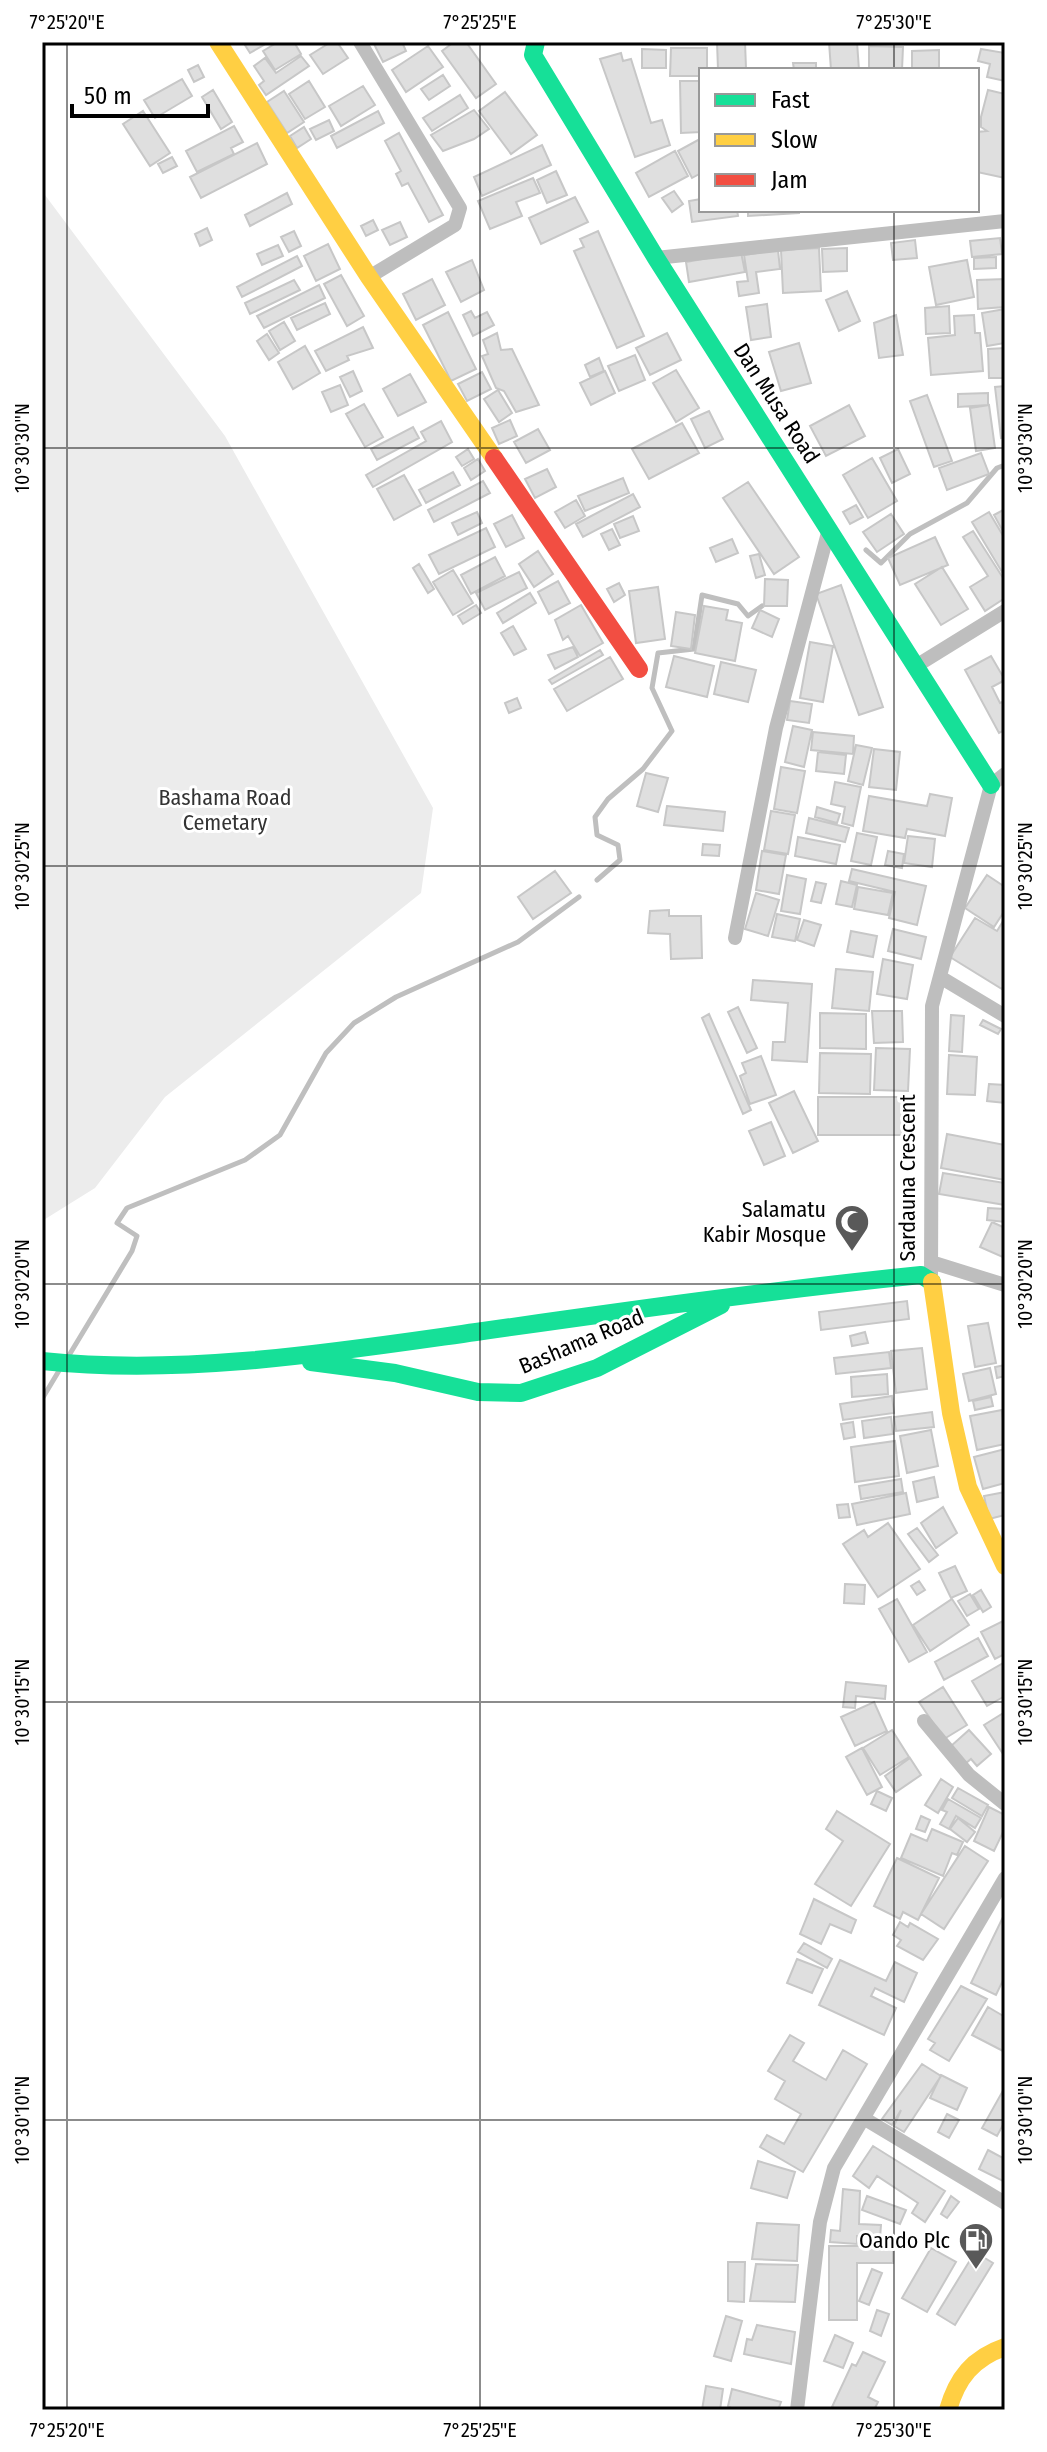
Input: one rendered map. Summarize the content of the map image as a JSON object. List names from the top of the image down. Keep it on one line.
{"streets":{"street":["Dan Musa Road","Sardauna Crescent","Bashama Road"]},"crossings":[["Dan Musa Road","Sardauna Crescent"],["Sardauna Crescent","Bashama Road"]],"parks":["Bashama Road Cemetary"],"places":{"mosque":["Salamatu Kabir Mosque"],"fuel station":["Oando Plc"]},"legend":["Fast","Slow","Jam"],"scale_bar":"50 m","coordinates":["7°25'20\"E","7°25'25\"E","7°25'30\"E","10°30'30\"N","10°30'25\"N","10°30'20\"N","10°30'15\"N","10°30'10\"N"]}
